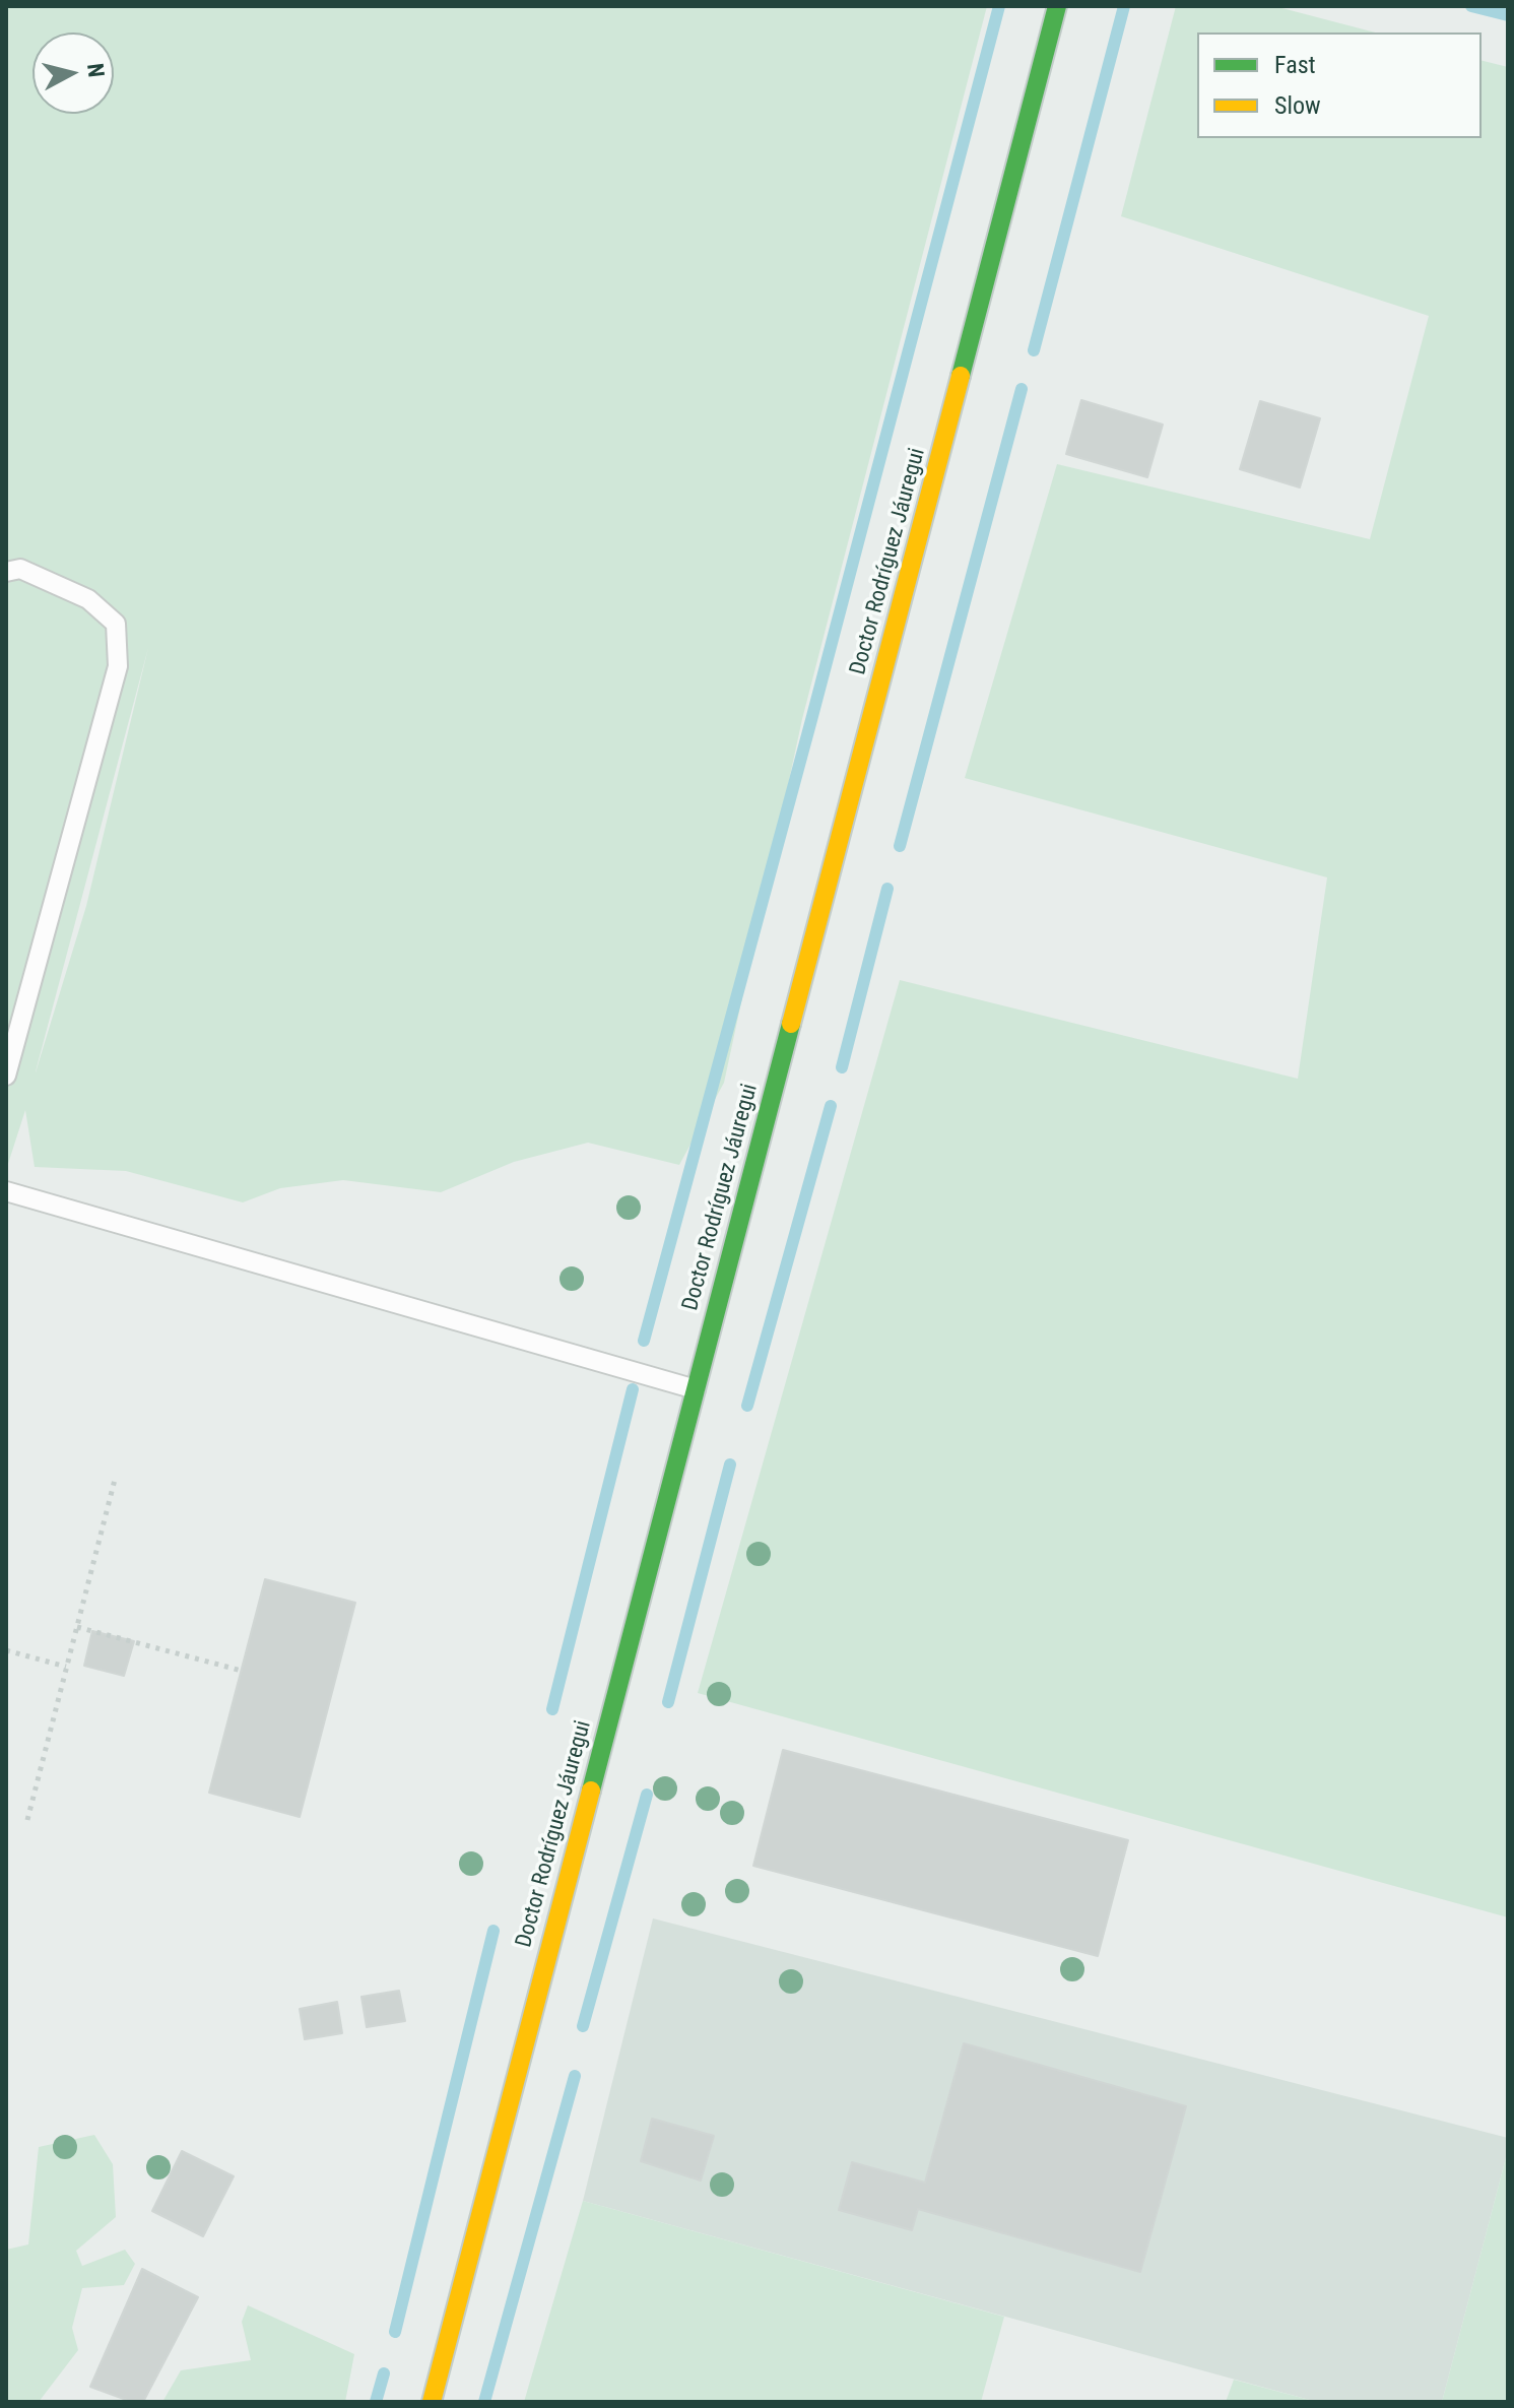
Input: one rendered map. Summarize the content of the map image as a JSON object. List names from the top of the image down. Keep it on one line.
{"streets":{"main road":["Doctor Rodríguez Jáuregui"]},"legend":["Fast","Slow"],"north":"right"}
